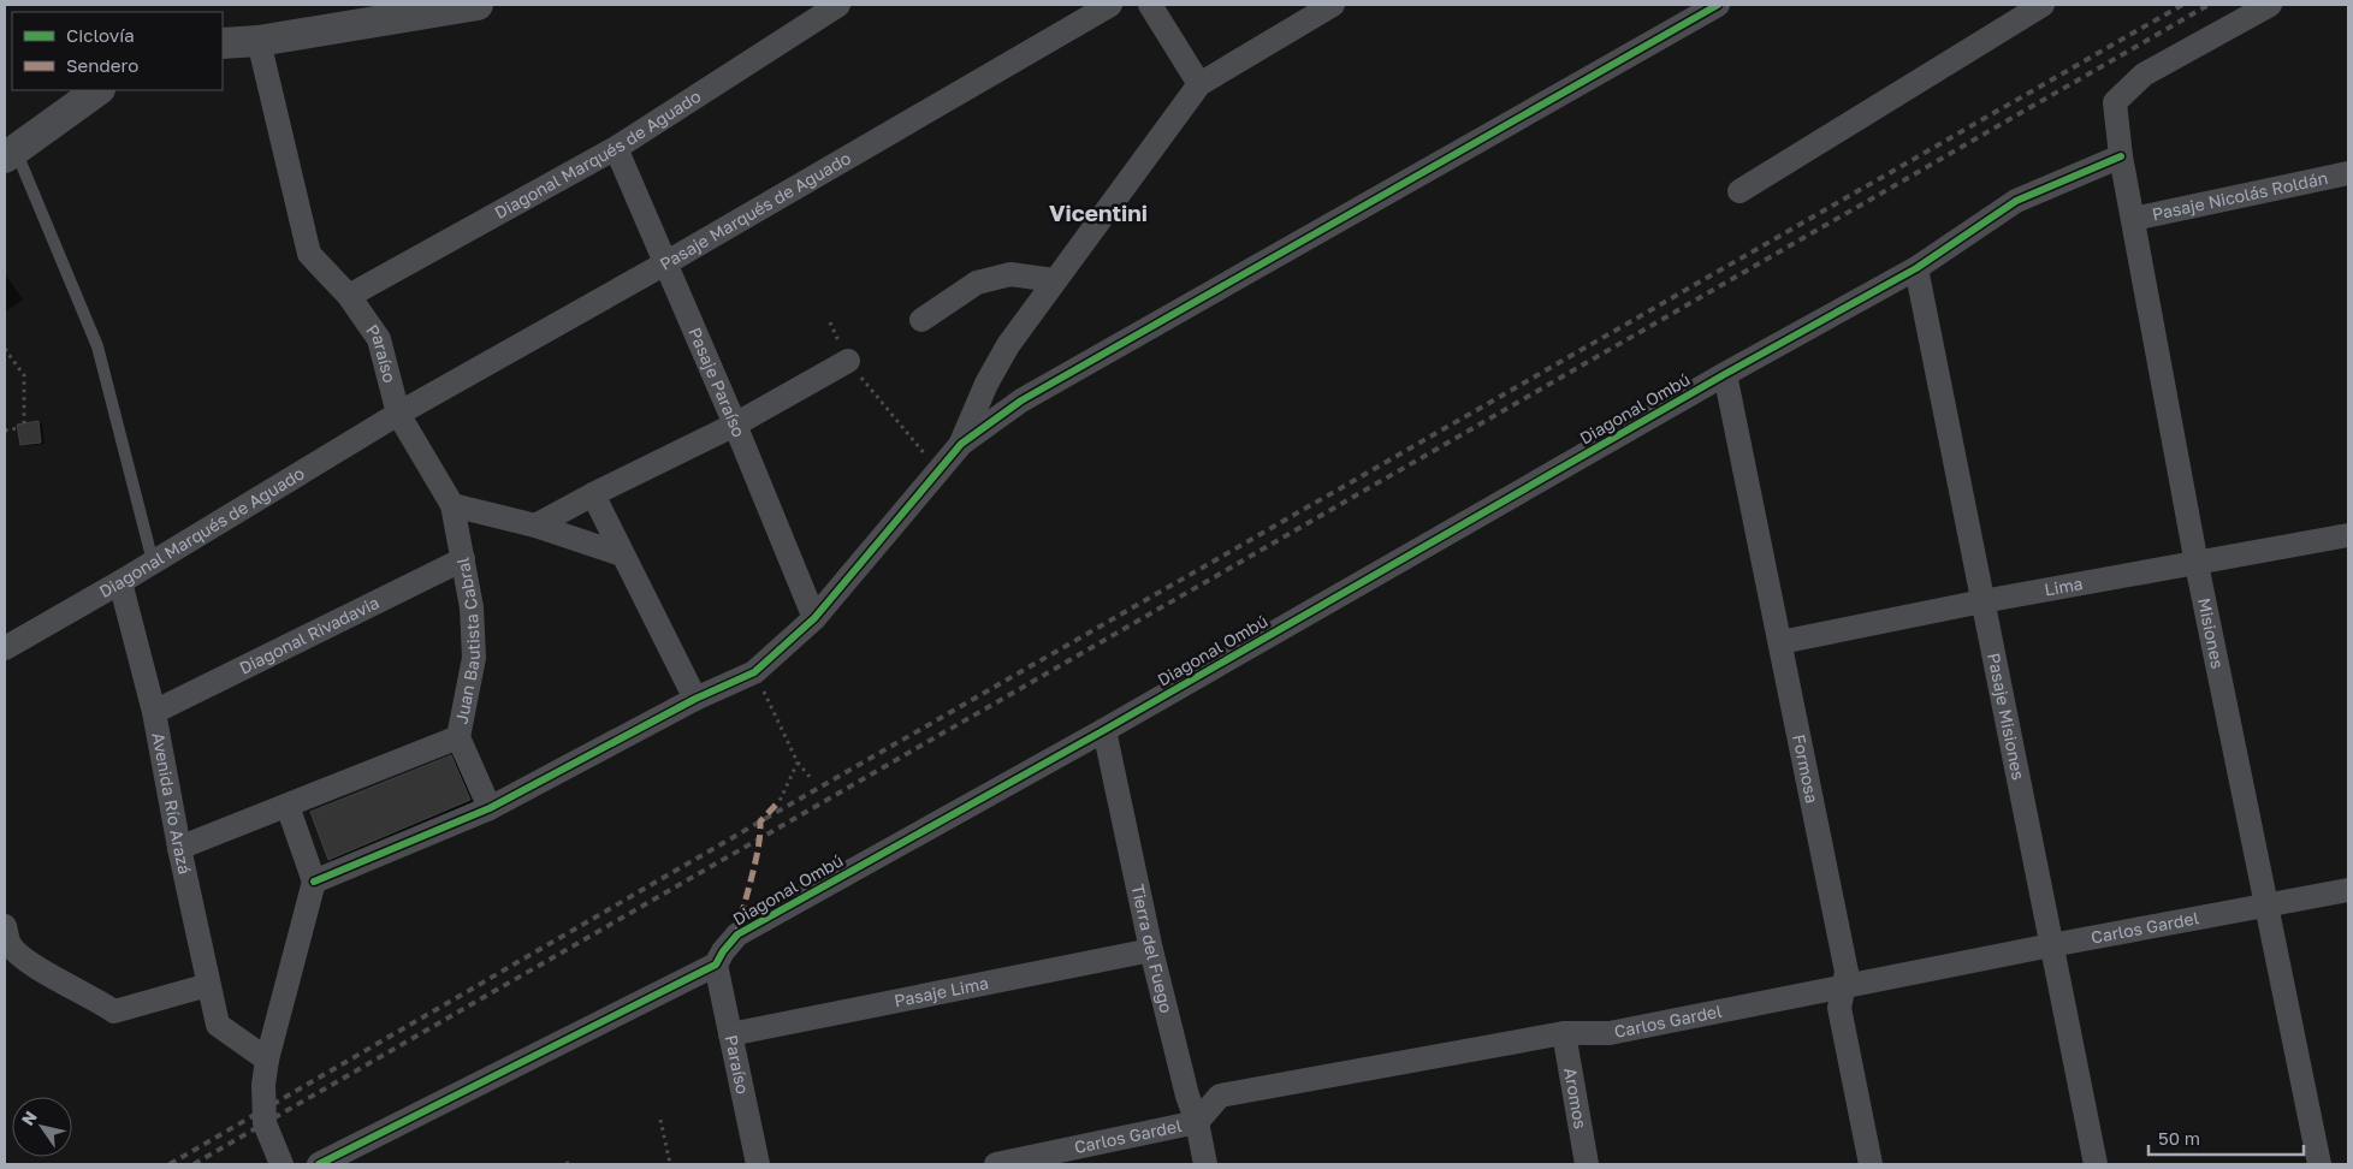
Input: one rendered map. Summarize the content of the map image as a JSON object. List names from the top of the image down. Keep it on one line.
{"streets":{"street":["Diagonal Marqués de Aguado","Pasaje Nicolás Roldán","Pasaje Marqués de Aguado","Paraíso","Pasaje Paraíso","Diagonal Ombú","Lima","Diagonal Rivadavia","Misiones","Juan Bautista Cabral","Pasaje Misiones","Formosa","Avenida Río Arazá","Carlos Gardel","Tierra del Fuego","Pasaje Lima","Aromos"]},"crossings":[["Diagonal Marqués de Aguado","Pasaje Marqués de Aguado"],["Diagonal Marqués de Aguado","Paraíso"],["Diagonal Marqués de Aguado","Pasaje Paraíso"],["Diagonal Marqués de Aguado","Avenida Río Arazá"],["Pasaje Nicolás Roldán","Misiones"],["Pasaje Marqués de Aguado","Paraíso"],["Pasaje Marqués de Aguado","Pasaje Paraíso"],["Paraíso","Diagonal Ombú"],["Paraíso","Juan Bautista Cabral"],["Paraíso","Pasaje Lima"],["Diagonal Ombú","Misiones"],["Diagonal Ombú","Pasaje Misiones"],["Diagonal Ombú","Formosa"],["Diagonal Ombú","Tierra del Fuego"],["Lima","Misiones"],["Lima","Pasaje Misiones"],["Lima","Formosa"],["Diagonal Rivadavia","Juan Bautista Cabral"],["Diagonal Rivadavia","Avenida Río Arazá"],["Misiones","Carlos Gardel"],["Juan Bautista Cabral","Avenida Río Arazá"],["Pasaje Misiones","Carlos Gardel"],["Formosa","Carlos Gardel"],["Carlos Gardel","Tierra del Fuego"],["Carlos Gardel","Aromos"],["Tierra del Fuego","Pasaje Lima"]],"districts":["Vicentini"],"legend":["Ciclovía","Sendero"],"scale_bar":"50 m","north":"top left"}
